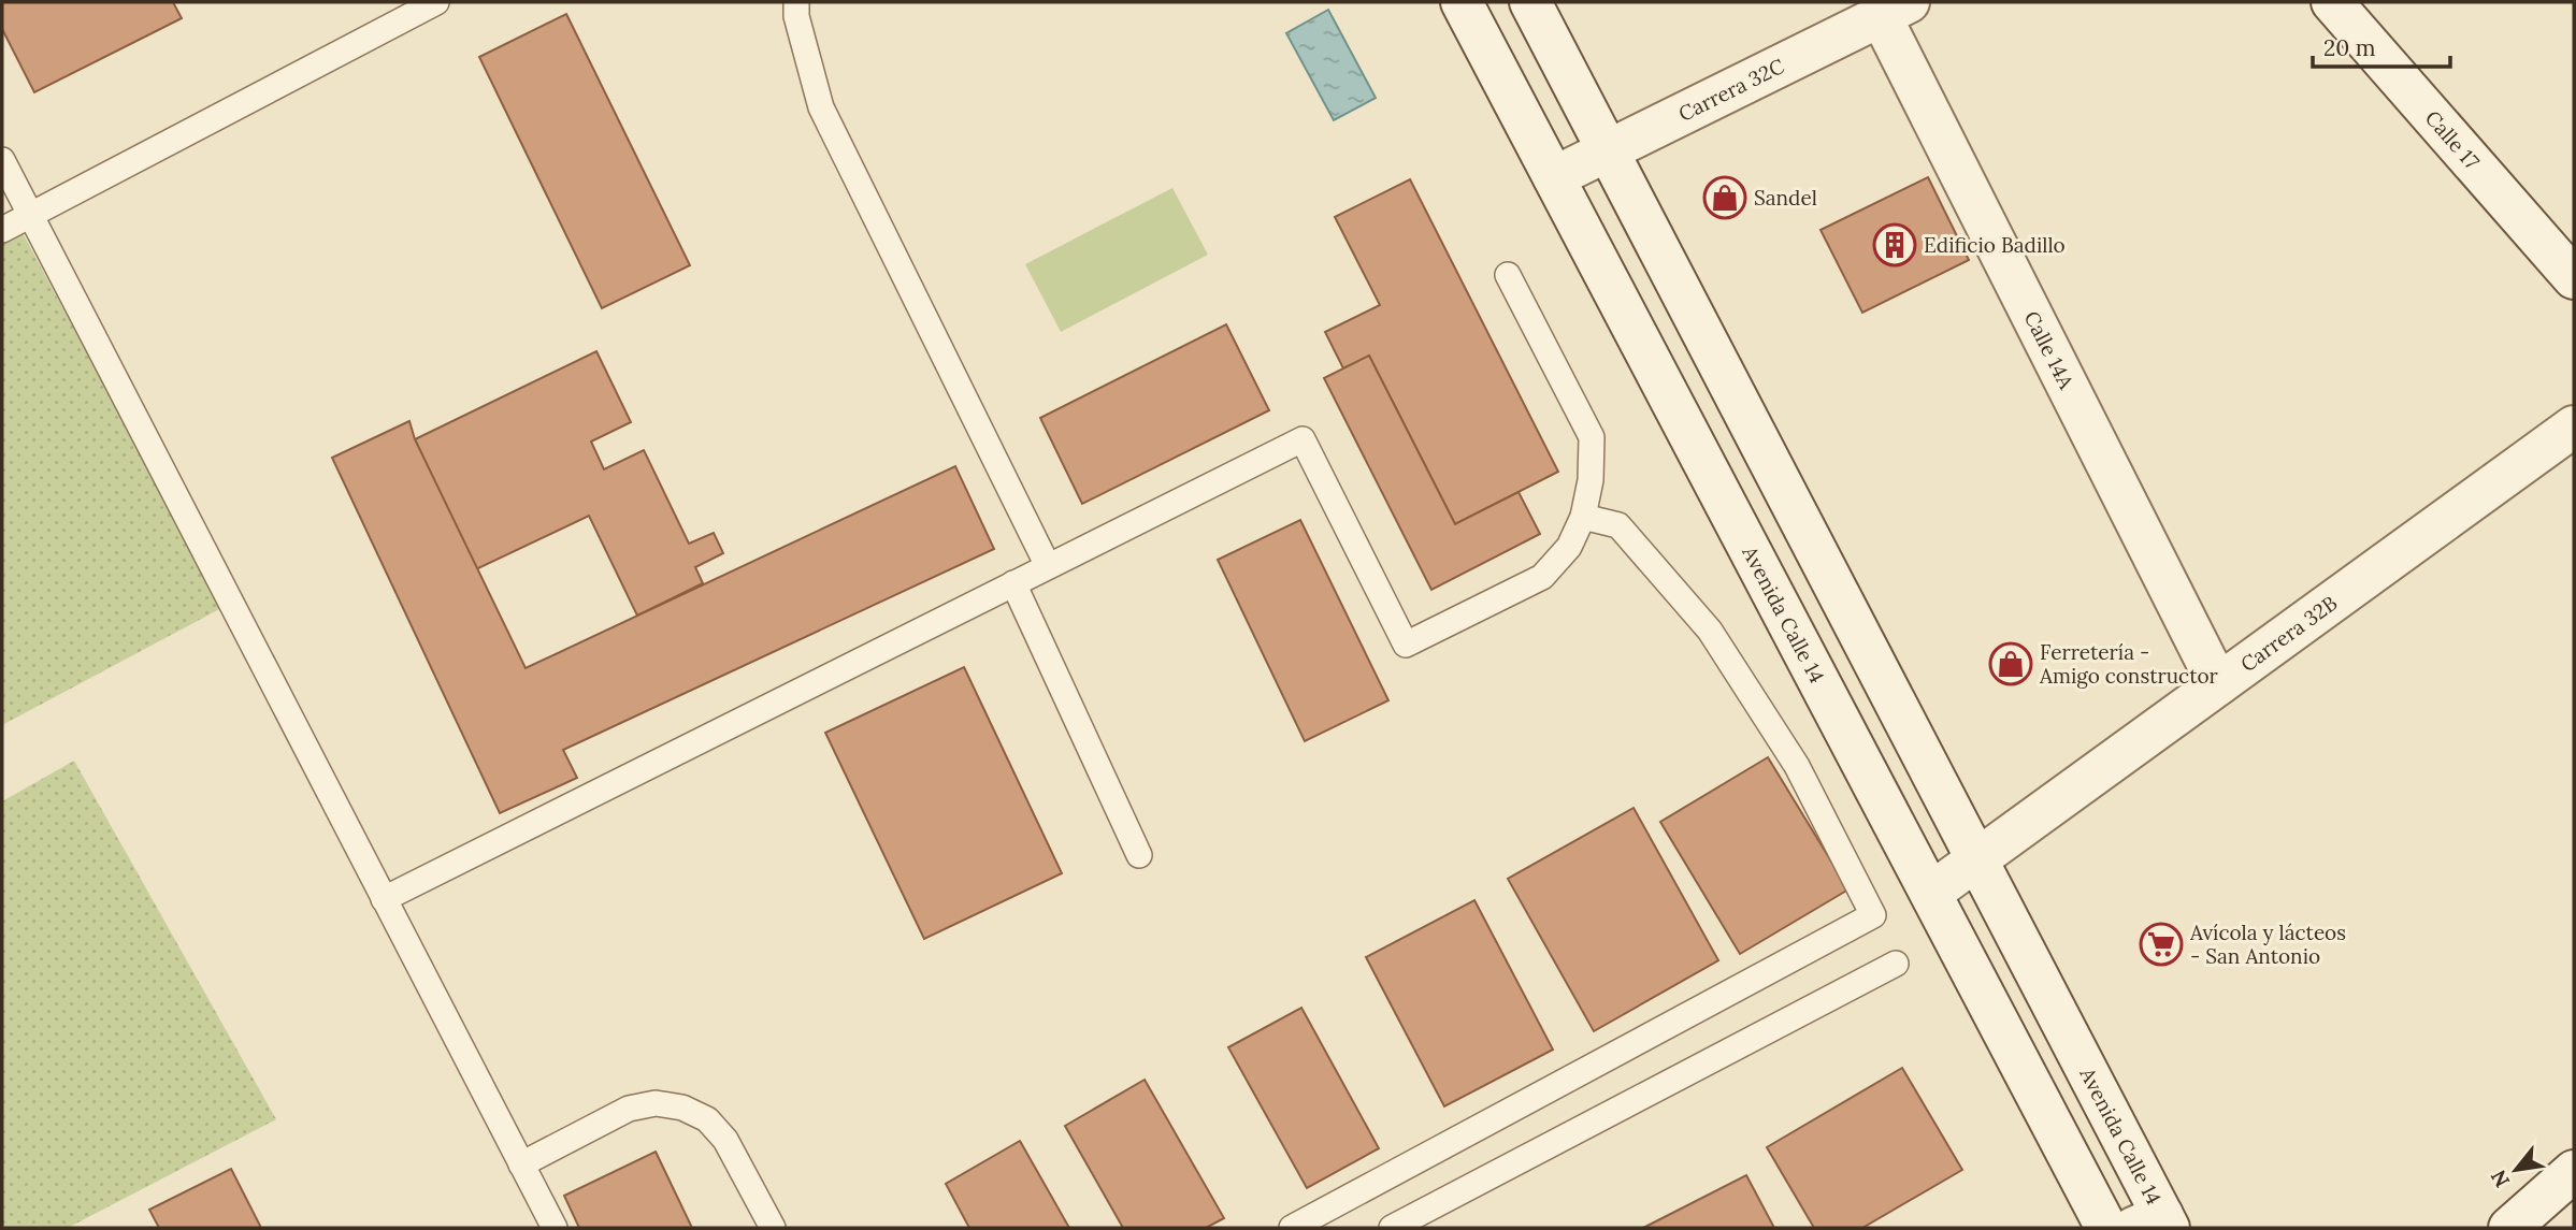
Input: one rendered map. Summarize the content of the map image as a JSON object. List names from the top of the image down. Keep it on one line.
{"streets":{"main road":["Carrera 32C","Calle 17","Calle 14A","Avenida Calle 14","Carrera 32B"]},"crossings":[["Carrera 32C","Calle 14A"],["Carrera 32C","Avenida Calle 14"],["Calle 14A","Carrera 32B"],["Avenida Calle 14","Carrera 32B"]],"places":{"shop":["Sandel","Ferretería - Amigo constructor"],"building":["Edificio Badillo"],"supermarket":["Avícola y lácteos - San Antonio"]},"scale_bar":"20 m","north":"bottom left"}
